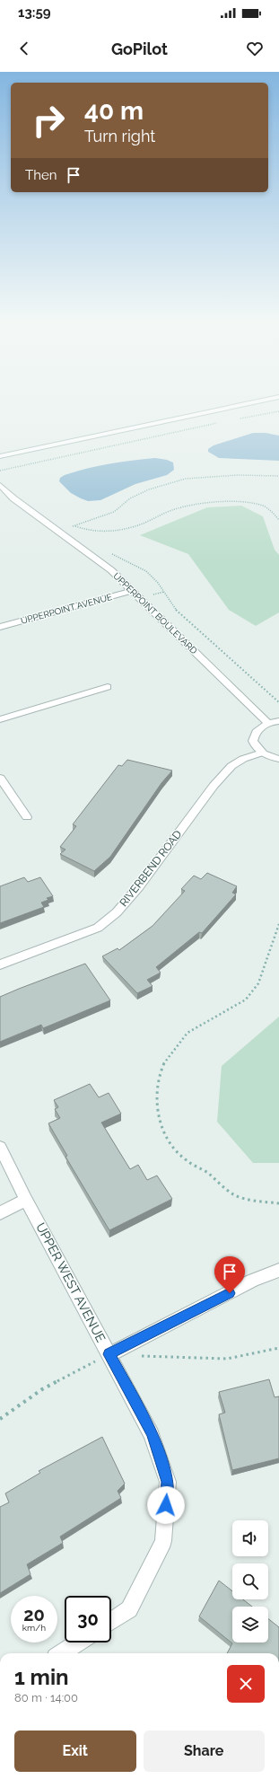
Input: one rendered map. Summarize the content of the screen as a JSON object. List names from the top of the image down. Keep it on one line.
{"streets":{"street":["UPPERPOINT AVENUE","UPPERPOINT BOULEVARD","RIVERBEND ROAD","UPPER WEST AVENUE"]},"crossings":[["UPPERPOINT AVENUE","UPPERPOINT BOULEVARD"]],"page":{"status":"13:59","header":"GoPilot","turn":["40 m","Turn right"],"then":"Then","speed":"20 km/h","limit":"30","heading":["1 min","80 m · 14:00"],"buttons":["Exit","Share"]}}
